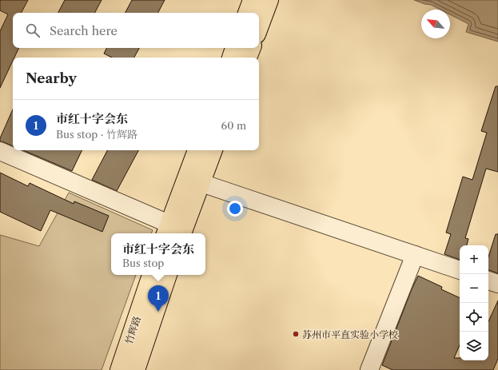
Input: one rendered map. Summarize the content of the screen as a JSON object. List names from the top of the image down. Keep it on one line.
{"streets":{"main road":["竹辉路"]},"places":["苏州市平直实验小学校"],"north":"top left","page":{"search":"Search here","heading":"Nearby","list":[{"mark":"1","name":"市红十字会东","note":"Bus stop · 竹辉路","value":"60 m"}],"popup":["市红十字会东","Bus stop"],"map_buttons":["+","−"],"pins":"1"}}
